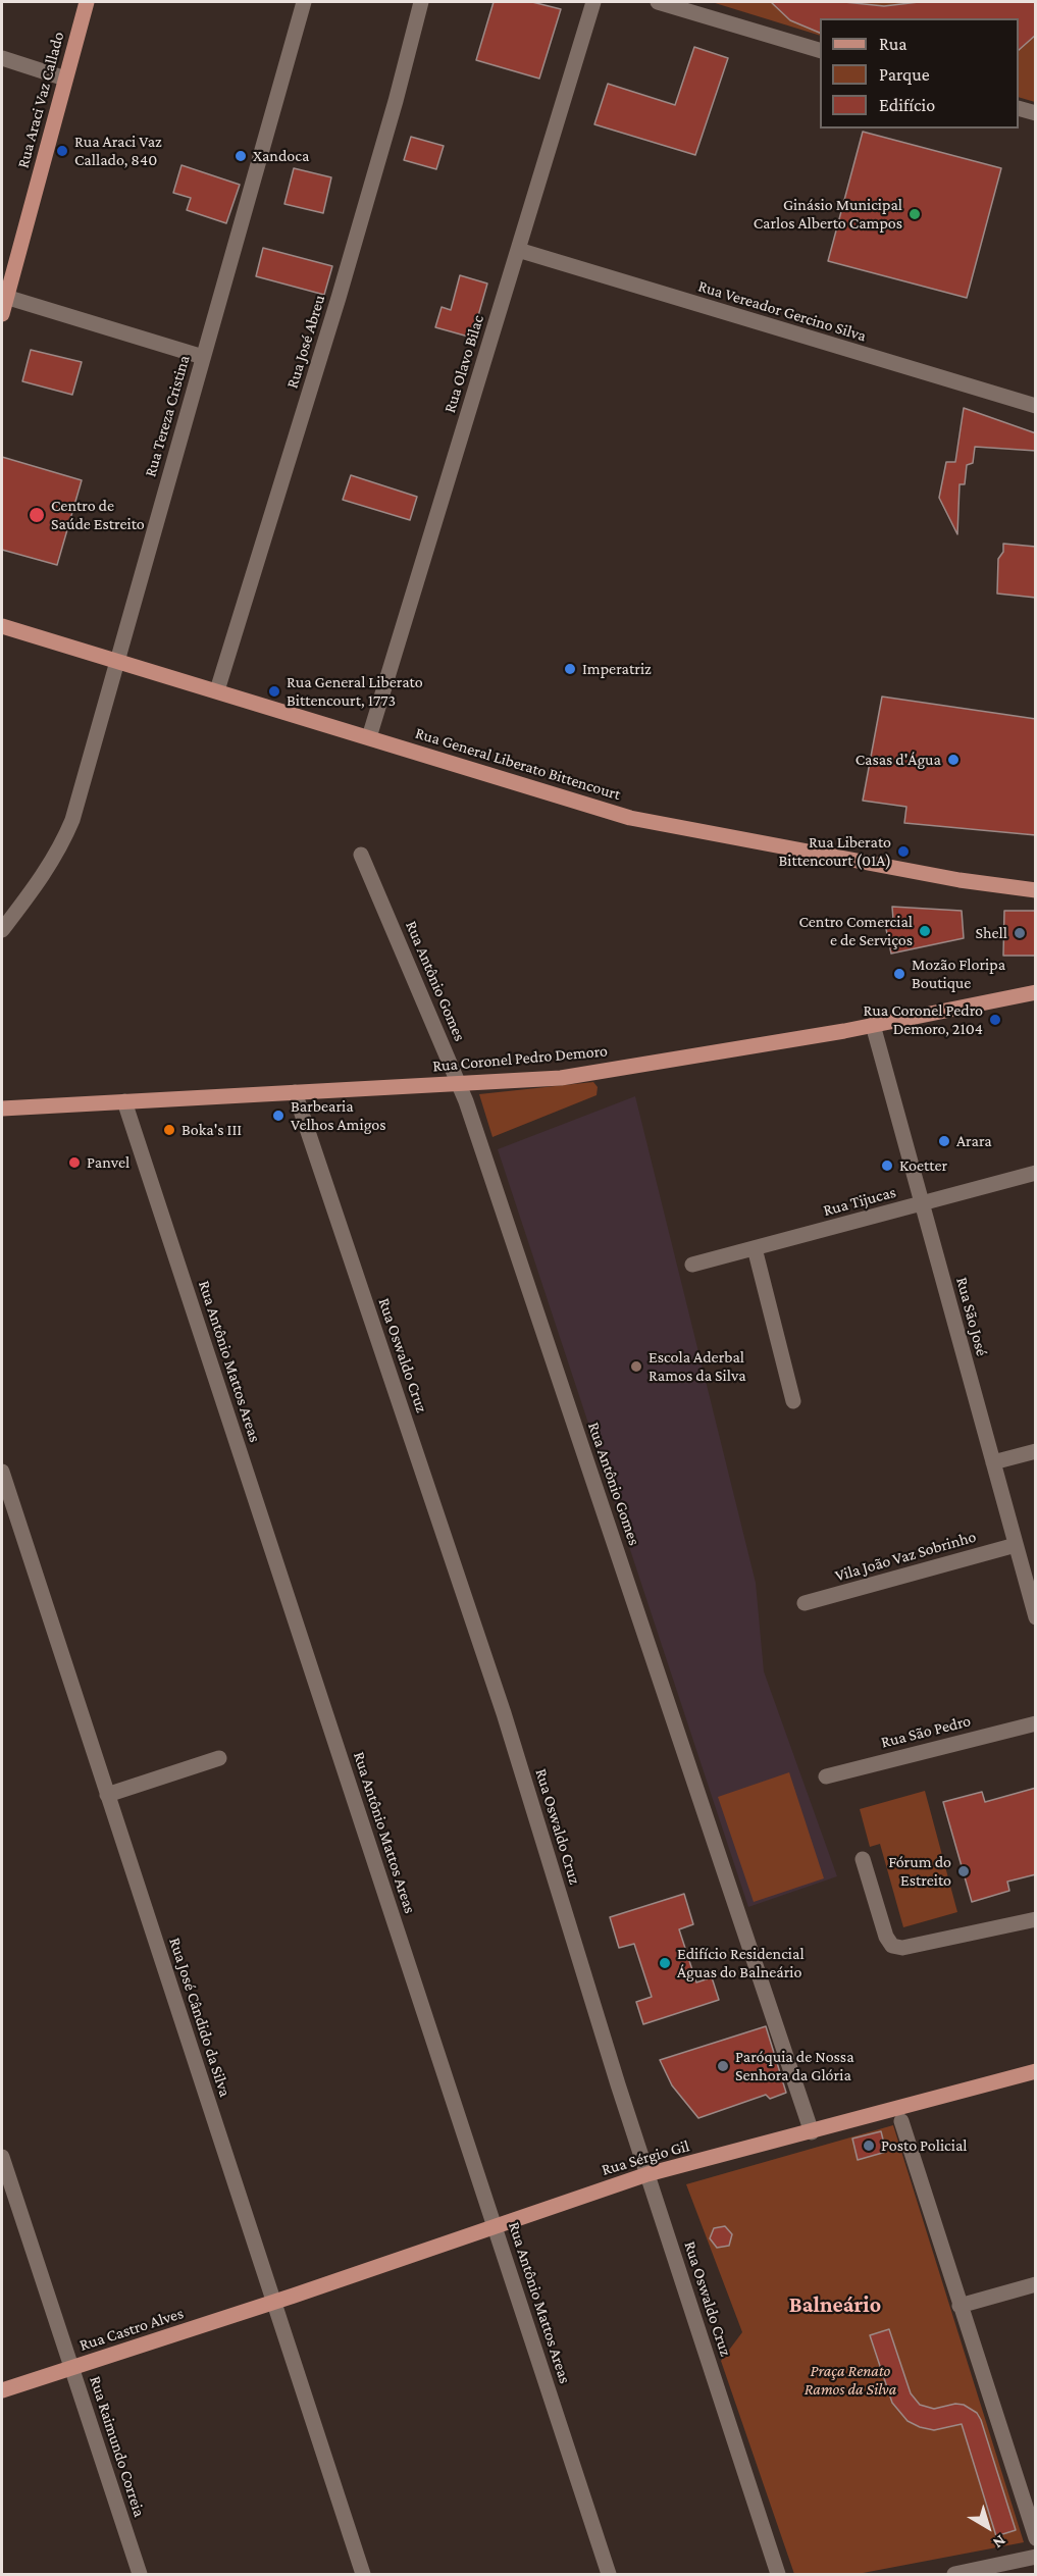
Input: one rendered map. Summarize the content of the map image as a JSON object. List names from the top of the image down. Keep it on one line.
{"streets":{"main road":["Rua Araci Vaz Callado","Rua General Liberato Bittencourt","Rua Coronel Pedro Demoro","Rua Sérgio Gil","Rua Castro Alves"],"street":["Rua Vereador Gercino Silva","Rua José Abreu","Rua Olavo Bilac","Rua Tereza Cristina","Rua Antônio Gomes","Rua Tijucas","Rua São José","Rua Oswaldo Cruz","Rua Antônio Mattos Areas","Vila João Vaz Sobrinho","Rua São Pedro","Rua José Cândido da Silva","Rua Raimundo Correia"]},"crossings":[["Rua Vereador Gercino Silva","Rua Olavo Bilac"],["Rua José Abreu","Rua General Liberato Bittencourt"],["Rua Olavo Bilac","Rua General Liberato Bittencourt"],["Rua Tereza Cristina","Rua General Liberato Bittencourt"],["Rua Antônio Gomes","Rua Coronel Pedro Demoro"],["Rua Antônio Gomes","Rua Sérgio Gil"],["Rua Coronel Pedro Demoro","Rua São José"],["Rua Coronel Pedro Demoro","Rua Oswaldo Cruz"],["Rua Coronel Pedro Demoro","Rua Antônio Mattos Areas"],["Rua Tijucas","Rua São José"],["Rua São José","Vila João Vaz Sobrinho"],["Rua Oswaldo Cruz","Rua Sérgio Gil"],["Rua Antônio Mattos Areas","Rua Sérgio Gil"],["Rua José Cândido da Silva","Rua Sérgio Gil"],["Rua José Cândido da Silva","Rua Castro Alves"],["Rua Sérgio Gil","Rua Castro Alves"],["Rua Castro Alves","Rua Raimundo Correia"]],"districts":["Balneário"],"parks":["Praça Renato Ramos da Silva"],"places":["Rua Araci Vaz Callado, 840","Xandoca","Ginásio Municipal Carlos Alberto Campos","Centro de Saúde Estreito","Imperatriz","Rua General Liberato Bittencourt, 1773","Casas d'Água","Rua Liberato Bittencourt (01A)","Centro Comercial e de Serviços","Shell","Mozão Floripa Boutique","Rua Coronel Pedro Demoro, 2104","Barbearia Velhos Amigos","Boka's III","Arara","Panvel","Koetter","Escola Aderbal Ramos da Silva","Fórum do Estreito","Edifício Residencial Águas do Balneário","Paróquia de Nossa Senhora da Glória","Posto Policial"],"legend":["Rua","Parque","Edifício"],"north":"bottom right"}
